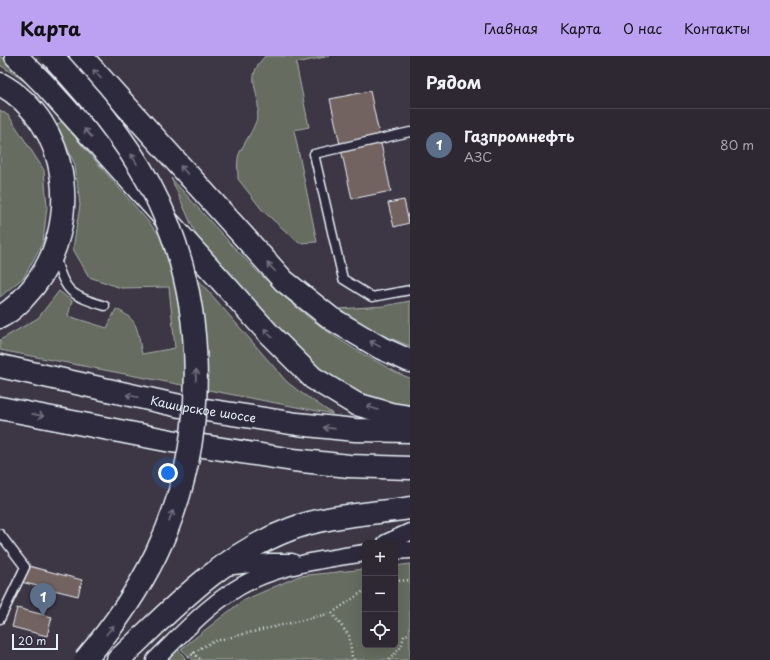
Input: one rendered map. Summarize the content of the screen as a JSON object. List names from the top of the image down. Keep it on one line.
{"streets":{"main road":["Каширское шоссе"]},"scale_bar":"20 m","page":{"header":"Карта","nav":["Главная","Карта","О нас","Контакты"],"heading":"Рядом","list":[{"mark":"1","name":"Газпромнефть","note":"АЗС","value":"80 m"}],"map_buttons":["+","−"],"pins":"1","scale":"20 m"}}
